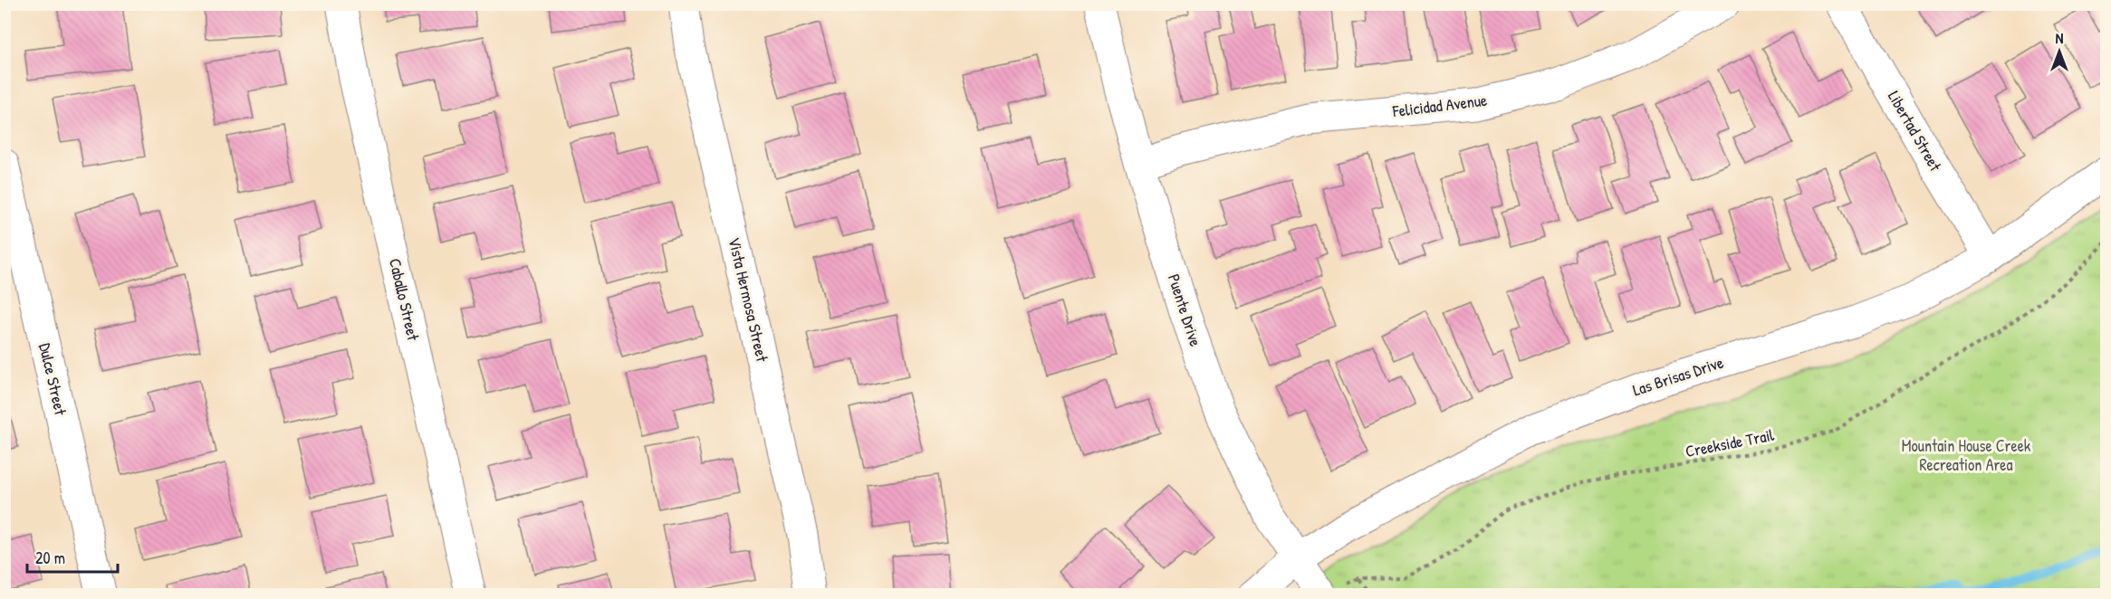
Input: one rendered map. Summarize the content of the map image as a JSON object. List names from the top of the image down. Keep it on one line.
{"streets":{"street":["Felicidad Avenue","Libertad Street","Caballo Street","Vista Hermosa Street","Puente Drive","Las Brisas Drive","Dulce Street"],"path":["Creekside Trail"]},"crossings":[["Felicidad Avenue","Puente Drive"],["Libertad Street","Las Brisas Drive"],["Puente Drive","Las Brisas Drive"],["Puente Drive","Creekside Trail"]],"parks":["Mountain House Creek Recreation Area"],"scale_bar":"20 m","north":"top"}
